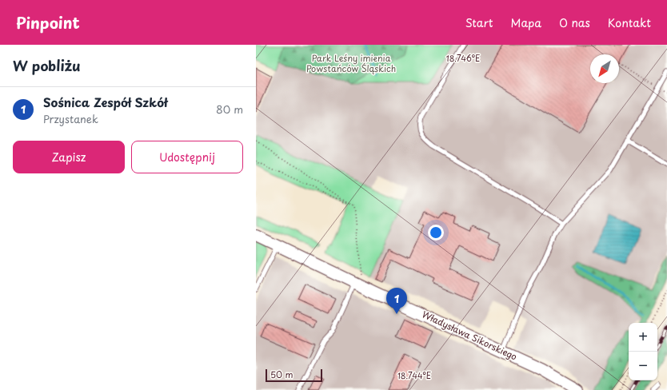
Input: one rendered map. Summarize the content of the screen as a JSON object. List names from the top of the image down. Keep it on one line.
{"streets":{"street":["Władysława Sikorskiego"]},"parks":["Park Leśny imienia Powstańców Śląskich"],"scale_bar":"50 m","north":"bottom left","page":{"header":"Pinpoint","nav":["Start","Mapa","O nas","Kontakt"],"heading":"W pobliżu","list":[{"mark":"1","name":"Sośnica Zespół Szkół","note":"Przystanek","value":"80 m"}],"buttons":["Zapisz","Udostępnij"],"pins":"1","map_buttons":["+","−"],"scale":"50 m"},"coordinates":["18.746°E","18.744°E"]}
